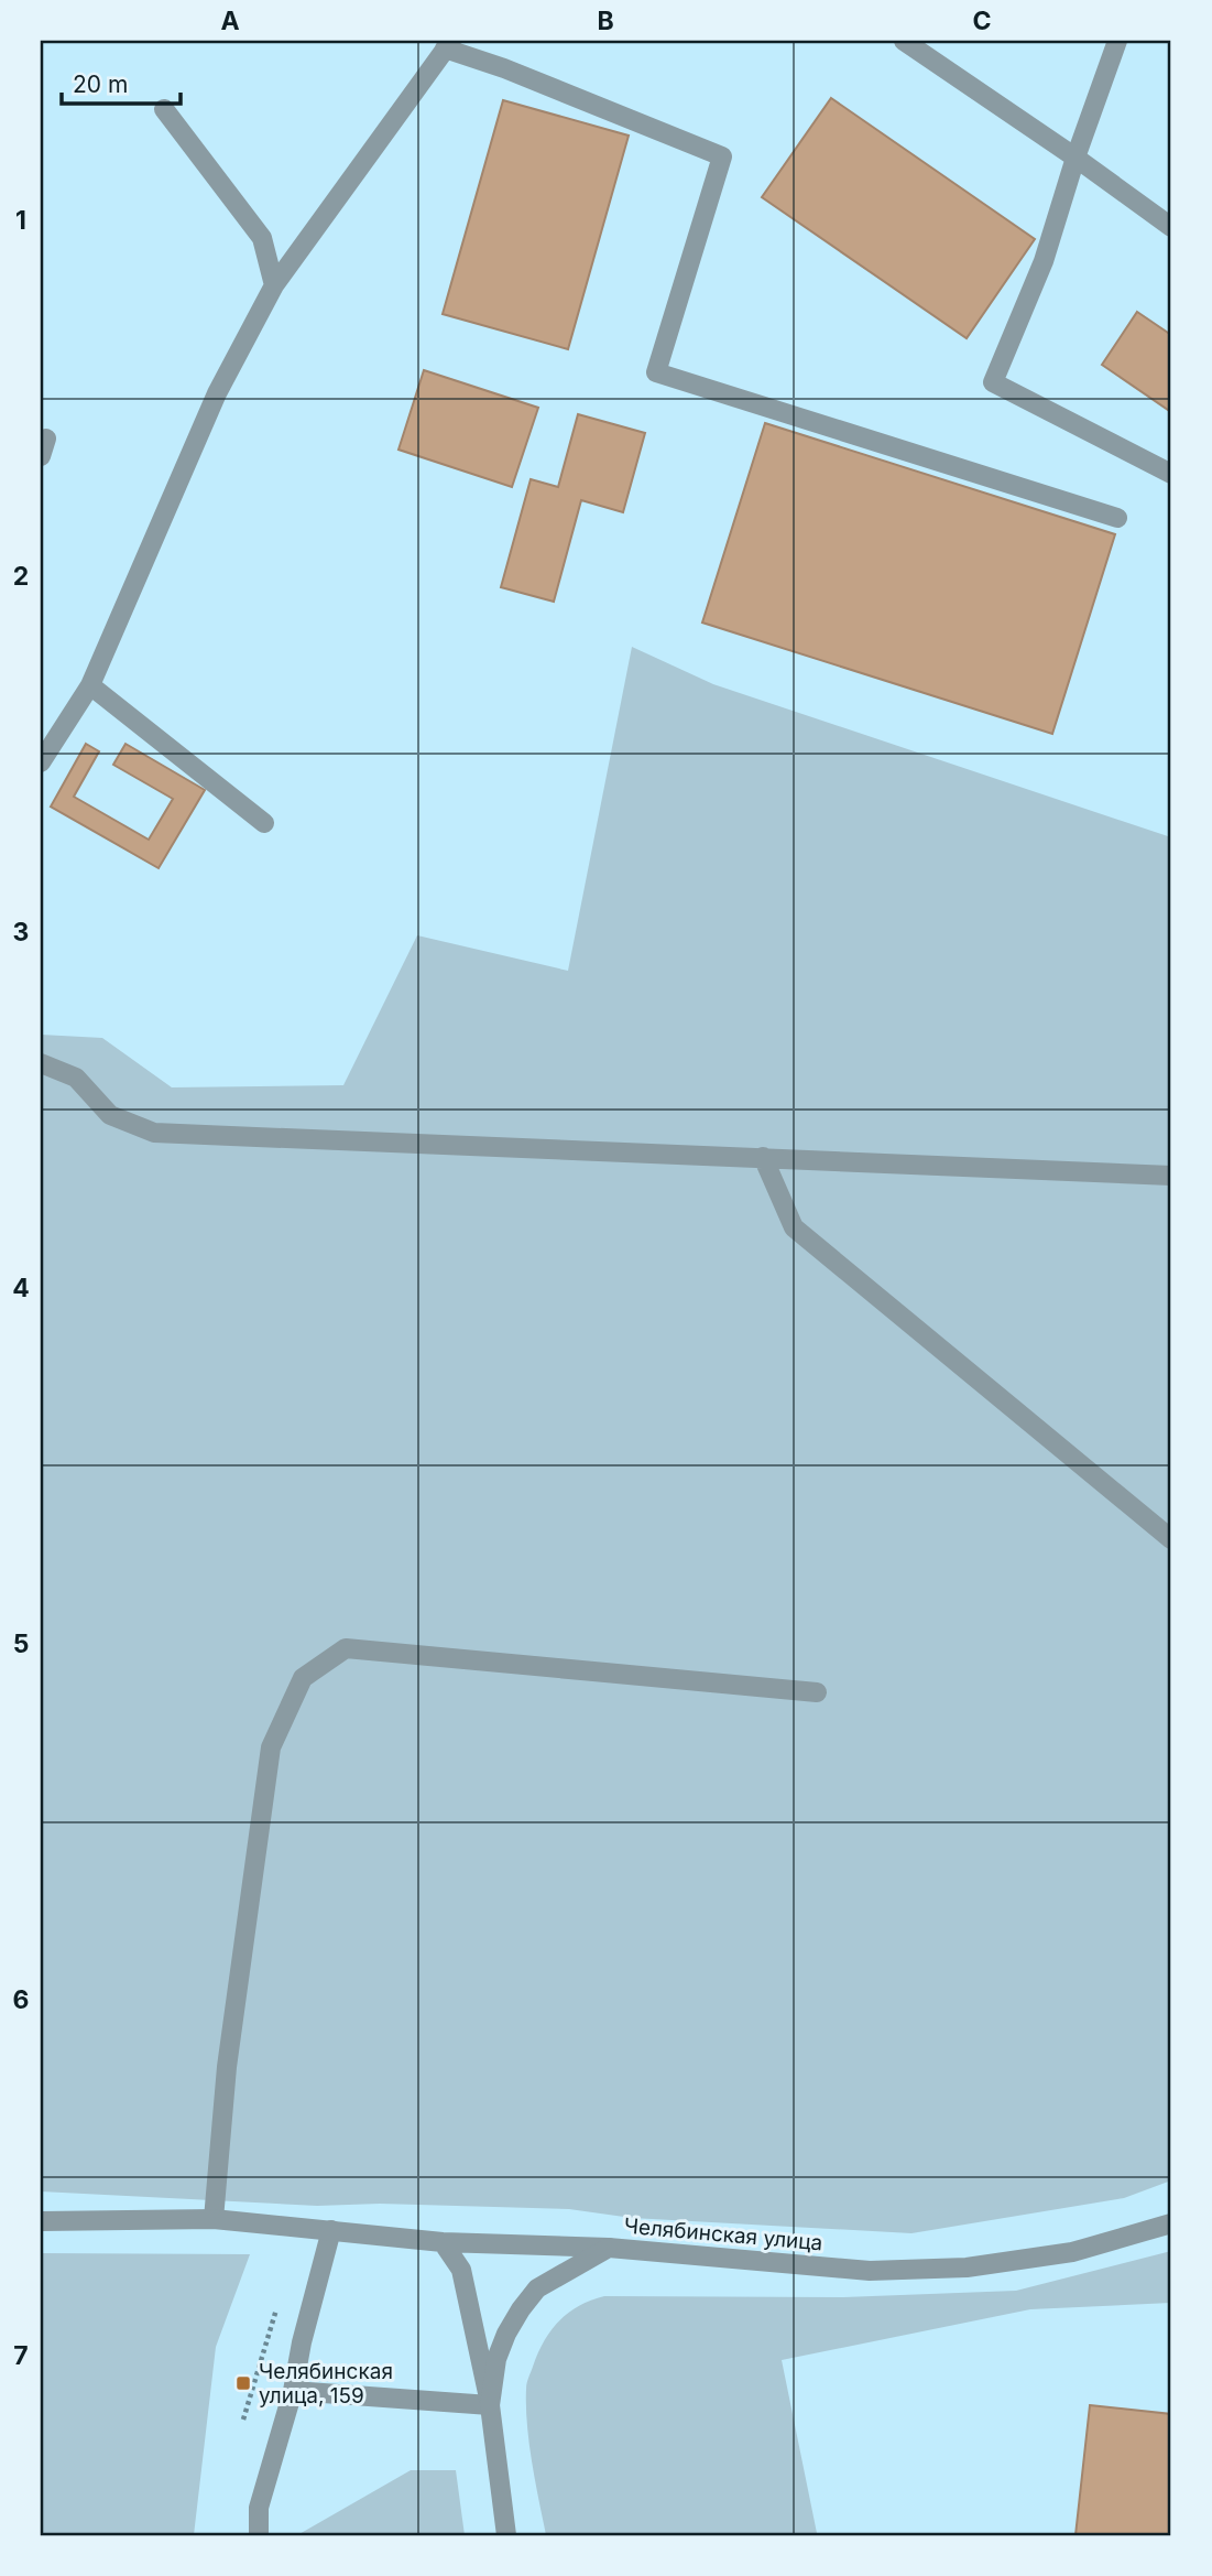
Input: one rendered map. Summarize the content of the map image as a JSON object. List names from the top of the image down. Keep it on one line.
{"streets":{"street":["Челябинская улица"]},"places":{"transit":["Челябинская улица, 159"]},"scale_bar":"20 m","grid":{"columns":["A","B","C"],"rows":["1","2","3","4","5","6","7"]}}
